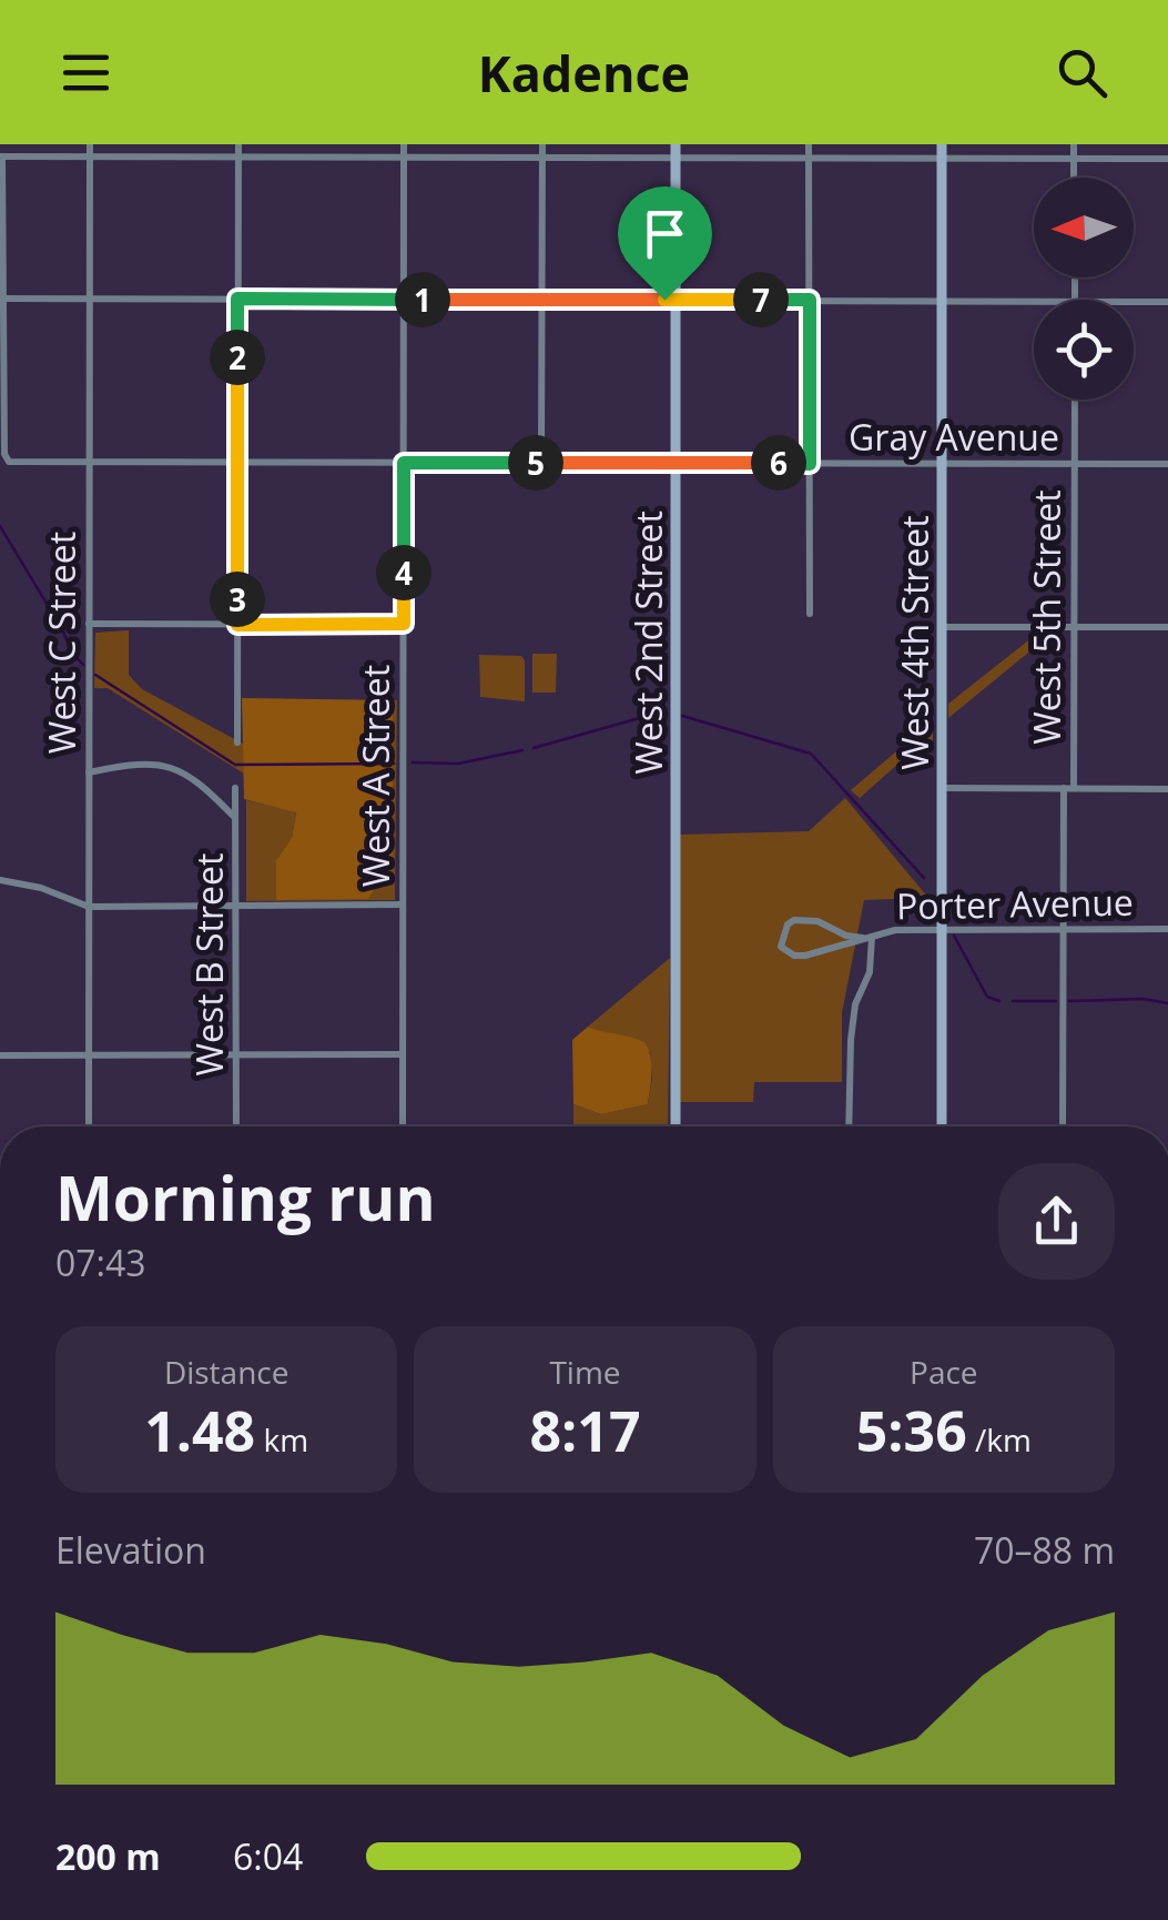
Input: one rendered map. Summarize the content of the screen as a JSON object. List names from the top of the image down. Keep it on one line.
{"streets":{"street":["Gray Avenue","West 5th Street","West C Street","West 2nd Street","West 4th Street","West A Street","Porter Avenue","West B Street"]},"crossings":[["Gray Avenue","West 5th Street"],["Gray Avenue","West C Street"],["Gray Avenue","West 2nd Street"],["Gray Avenue","West 4th Street"],["Gray Avenue","West A Street"],["West 5th Street","Porter Avenue"],["West 4th Street","Porter Avenue"]],"north":"left","page":{"header":"Kadence","pins":["1","7","2","5","6","4","3"],"heading":["Morning run","07:43"],"stats":[["Distance","1.48 km"],["Time","8:17"],["Pace","5:36 /km"]],"chart":["Elevation","70–88 m"],"list":[{"name":"200 m","note":"6:04"}]}}
